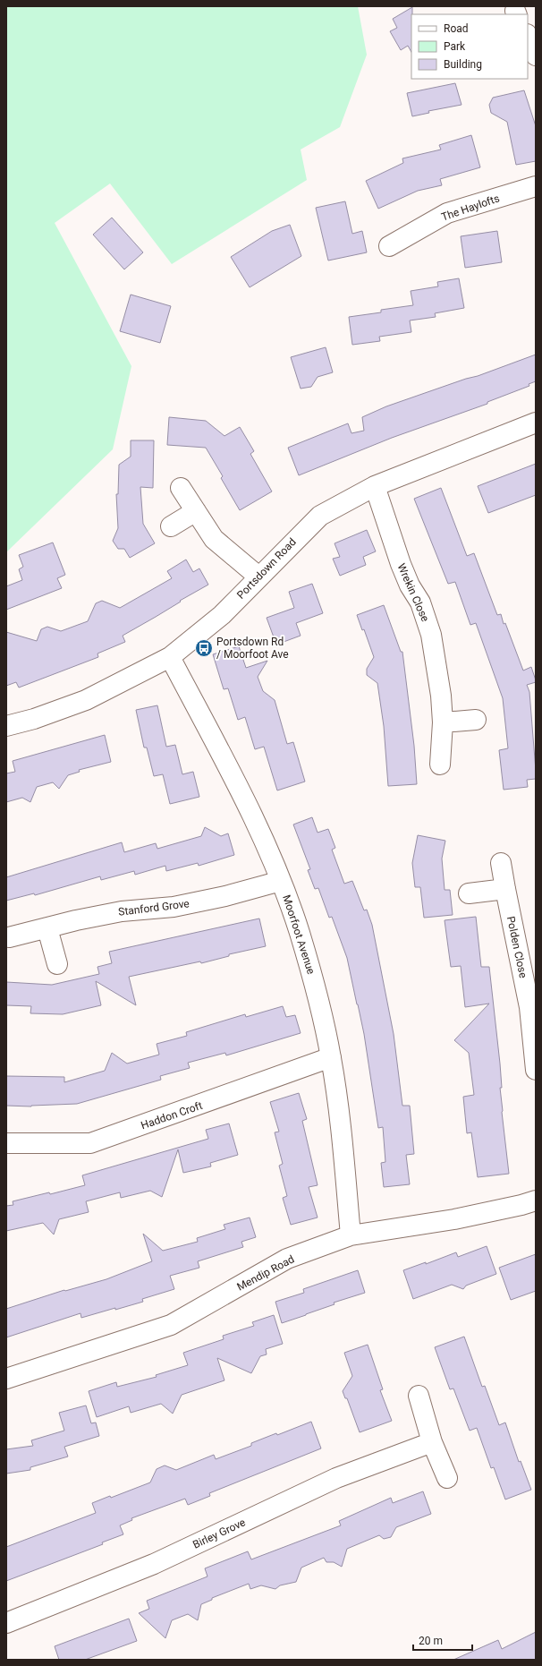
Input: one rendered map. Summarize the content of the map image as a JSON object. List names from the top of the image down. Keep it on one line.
{"streets":{"street":["The Haylofts","Portsdown Road","Wrekin Close","Stanford Grove","Moorfoot Avenue","Polden Close","Haddon Croft","Mendip Road","Birley Grove"]},"crossings":[["Portsdown Road","Wrekin Close"],["Portsdown Road","Moorfoot Avenue"],["Stanford Grove","Moorfoot Avenue"],["Moorfoot Avenue","Haddon Croft"],["Moorfoot Avenue","Mendip Road"]],"places":{"bus stop":["Portsdown Rd / Moorfoot Ave"]},"legend":["Road","Park","Building"],"scale_bar":"20 m"}
